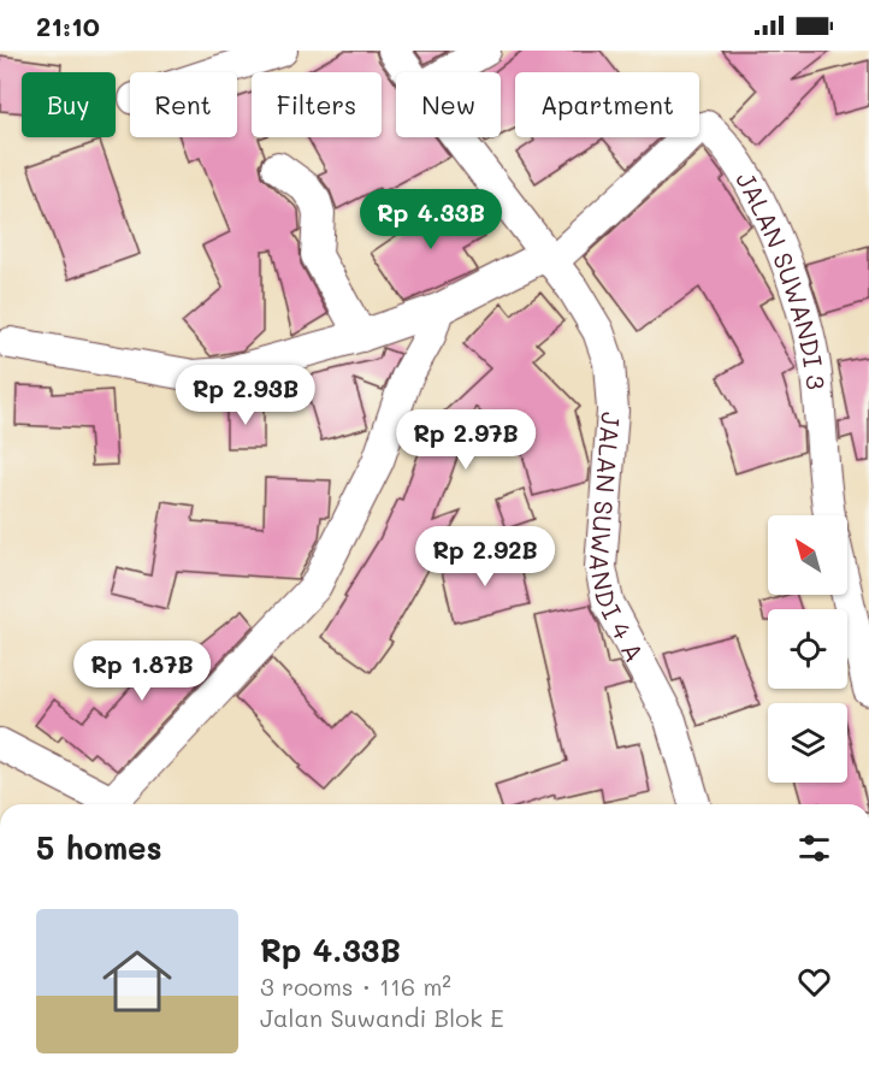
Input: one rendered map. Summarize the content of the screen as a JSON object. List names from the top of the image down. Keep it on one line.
{"streets":{"street":["JALAN SUWANDI 3","JALAN SUWANDI 4 A"]},"crossings":[["JALAN SUWANDI 3","JALAN SUWANDI 4 A"]],"north":"top left","page":{"status":"21:10","chip":["Buy","Rent","Filters","New","Apartment"],"price":["Rp 4.33B","Rp 2.93B","Rp 2.97B","Rp 2.92B","Rp 1.87B"],"heading":"5 homes","list":[{"name":"Rp 4.33B","note":"3 rooms · 116 m² · Jalan Suwandi Blok E"}]}}
